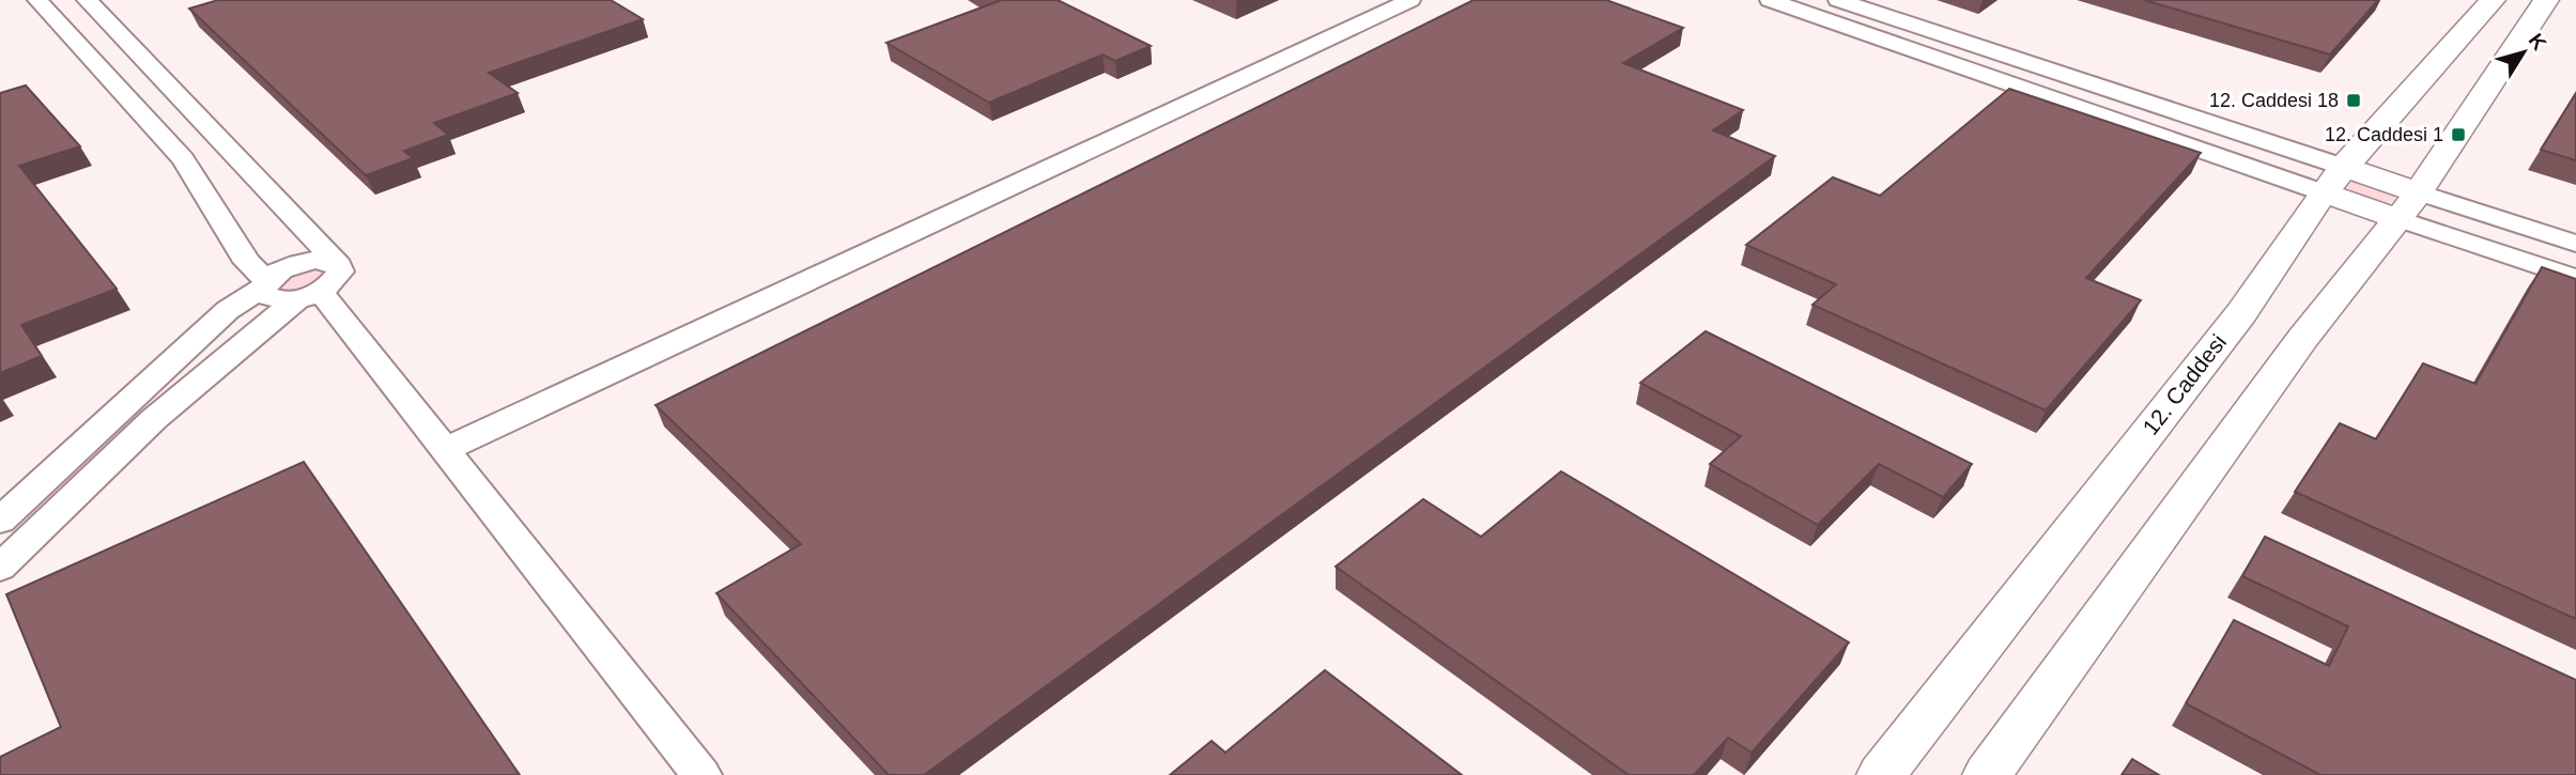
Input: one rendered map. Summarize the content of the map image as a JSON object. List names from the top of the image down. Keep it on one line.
{"streets":{"street":["12. Caddesi"]},"places":{"transit":["12. Caddesi 18","12. Caddesi 1"]},"north":"top right"}
